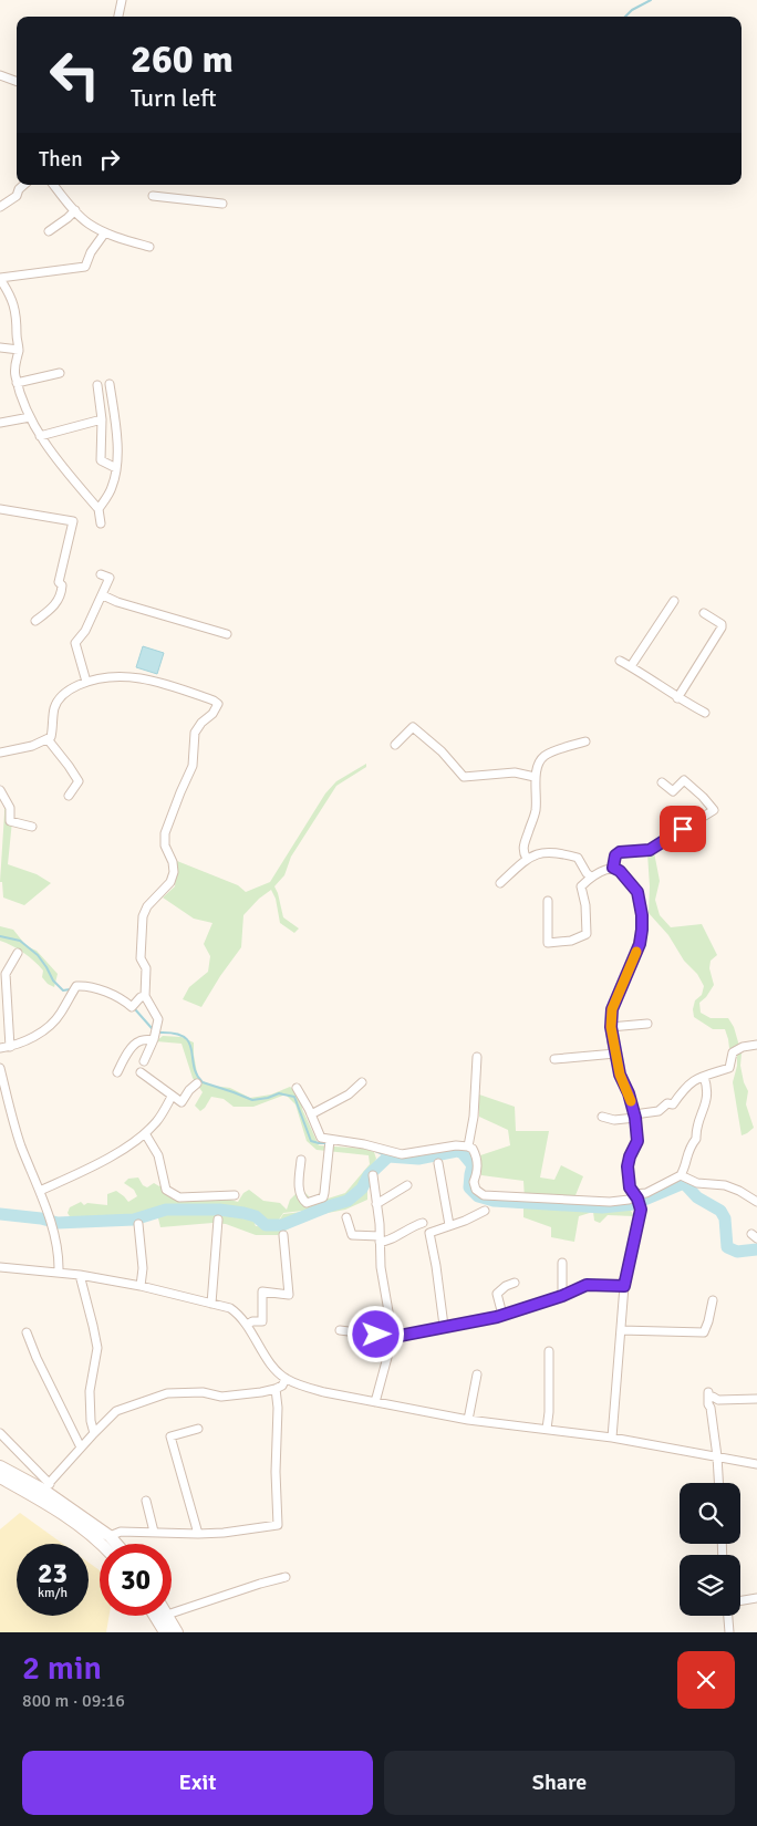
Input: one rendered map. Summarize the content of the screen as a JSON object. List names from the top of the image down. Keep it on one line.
{"page":{"turn":["260 m","Turn left"],"then":"Then","speed":"23 km/h","limit":"30","heading":["2 min","800 m · 09:16"],"buttons":["Exit","Share"]}}
